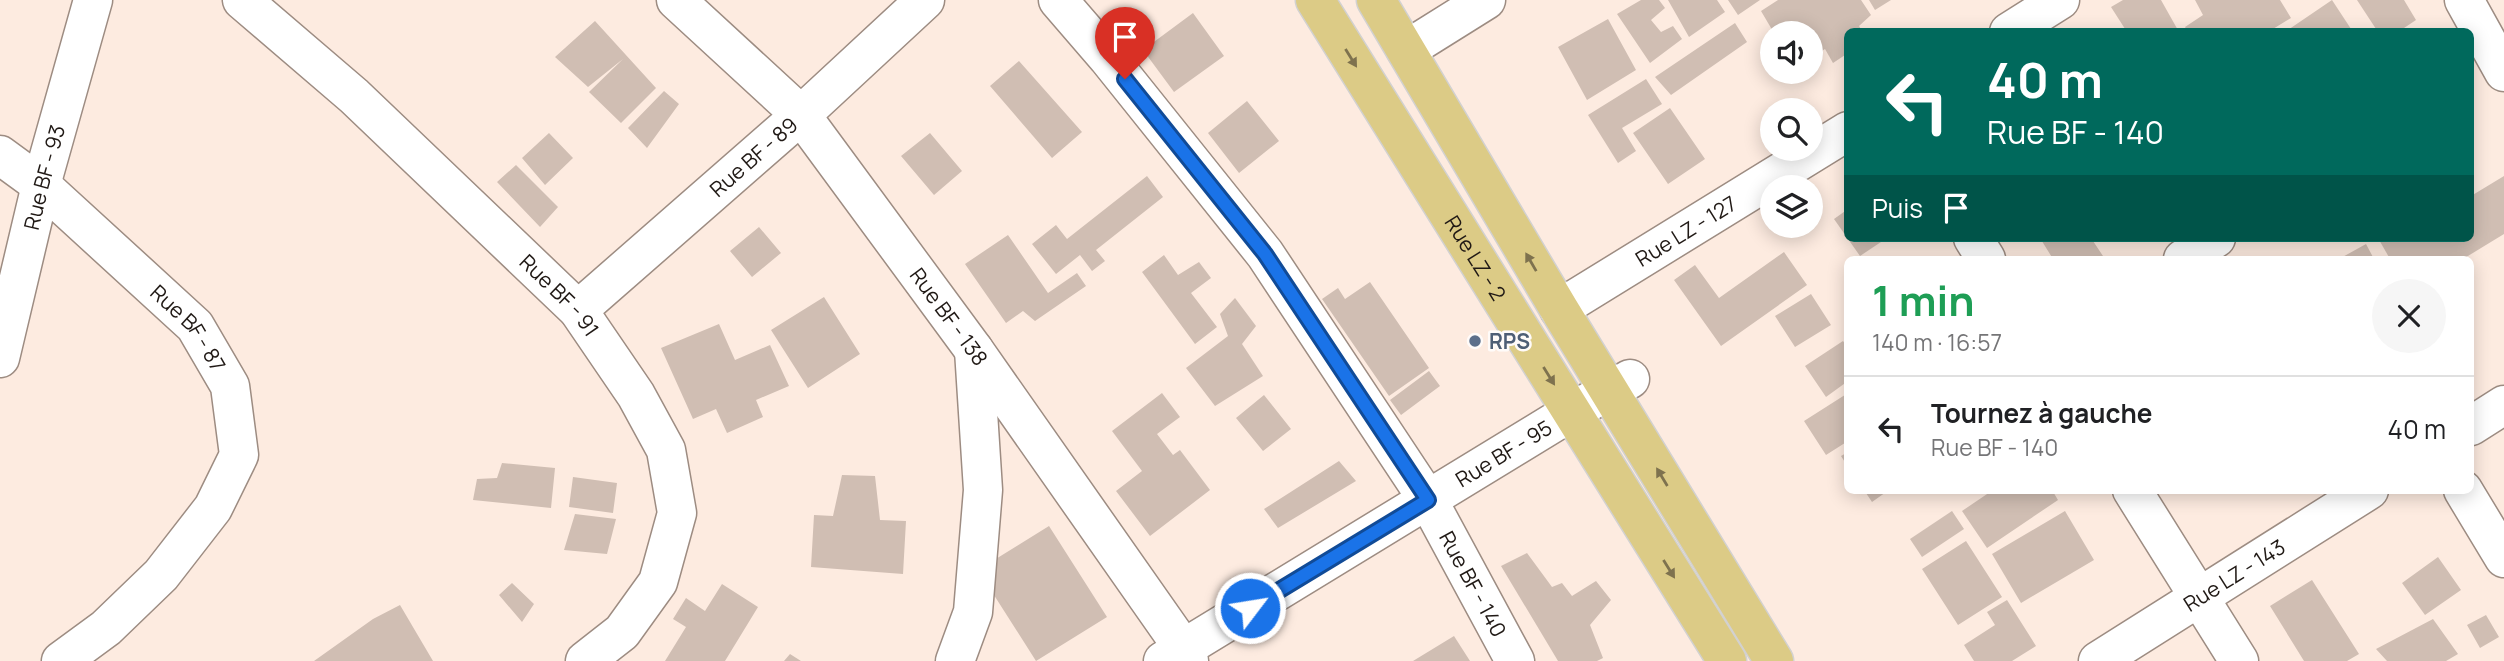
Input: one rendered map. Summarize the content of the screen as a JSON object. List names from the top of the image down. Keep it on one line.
{"streets":{"main road":["Rue LZ - 2"],"street":["Rue BF - 89","Rue BF - 93","Rue LZ - 127","Rue BF - 91","Rue BF - 138","Rue BF - 87","Rue BF - 95","Rue LZ - 143","Rue BF - 140"]},"crossings":[["Rue BF - 89","Rue BF - 91"],["Rue BF - 89","Rue BF - 138"],["Rue BF - 93","Rue BF - 87"],["Rue LZ - 2","Rue BF - 95"],["Rue BF - 138","Rue BF - 95"],["Rue BF - 95","Rue BF - 140"]],"places":["RPS"],"page":{"turn":["40 m","Rue BF - 140"],"then":"Puis","heading":["1 min","140 m · 16:57"],"list":[{"name":"Tournez à gauche","note":"Rue BF - 140","value":"40 m"}]}}
